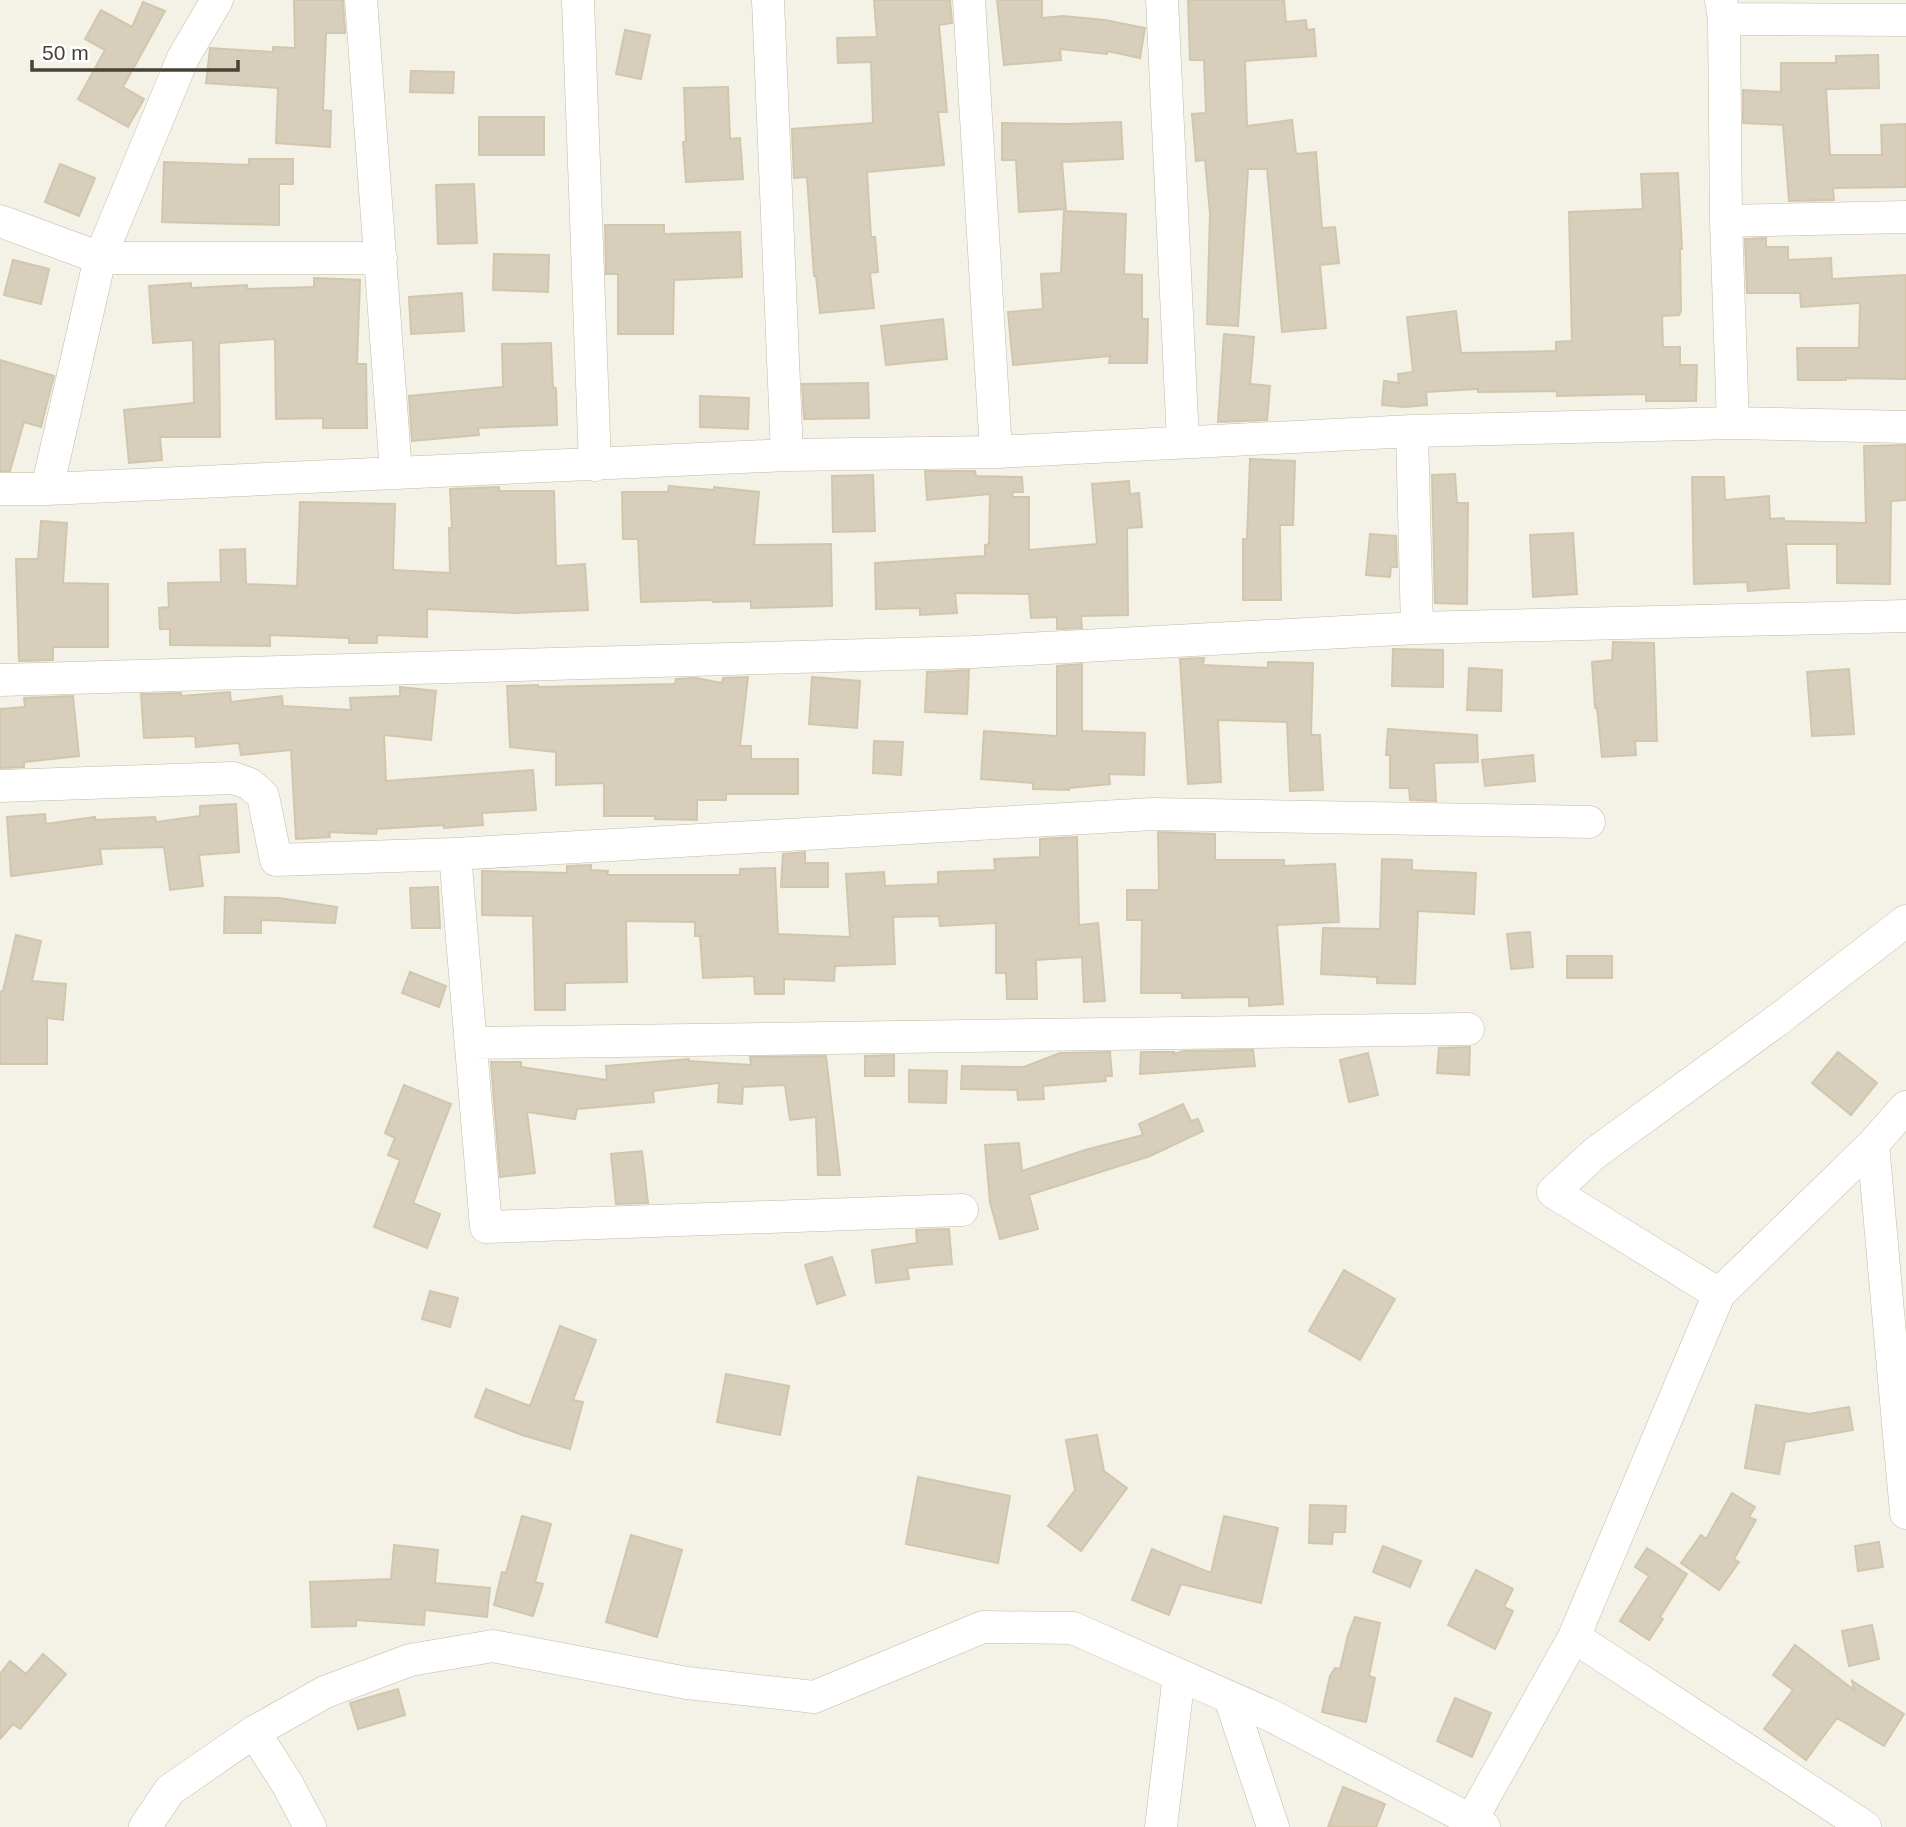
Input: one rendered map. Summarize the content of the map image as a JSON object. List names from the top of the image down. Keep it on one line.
{"scale_bar":"50 m"}
